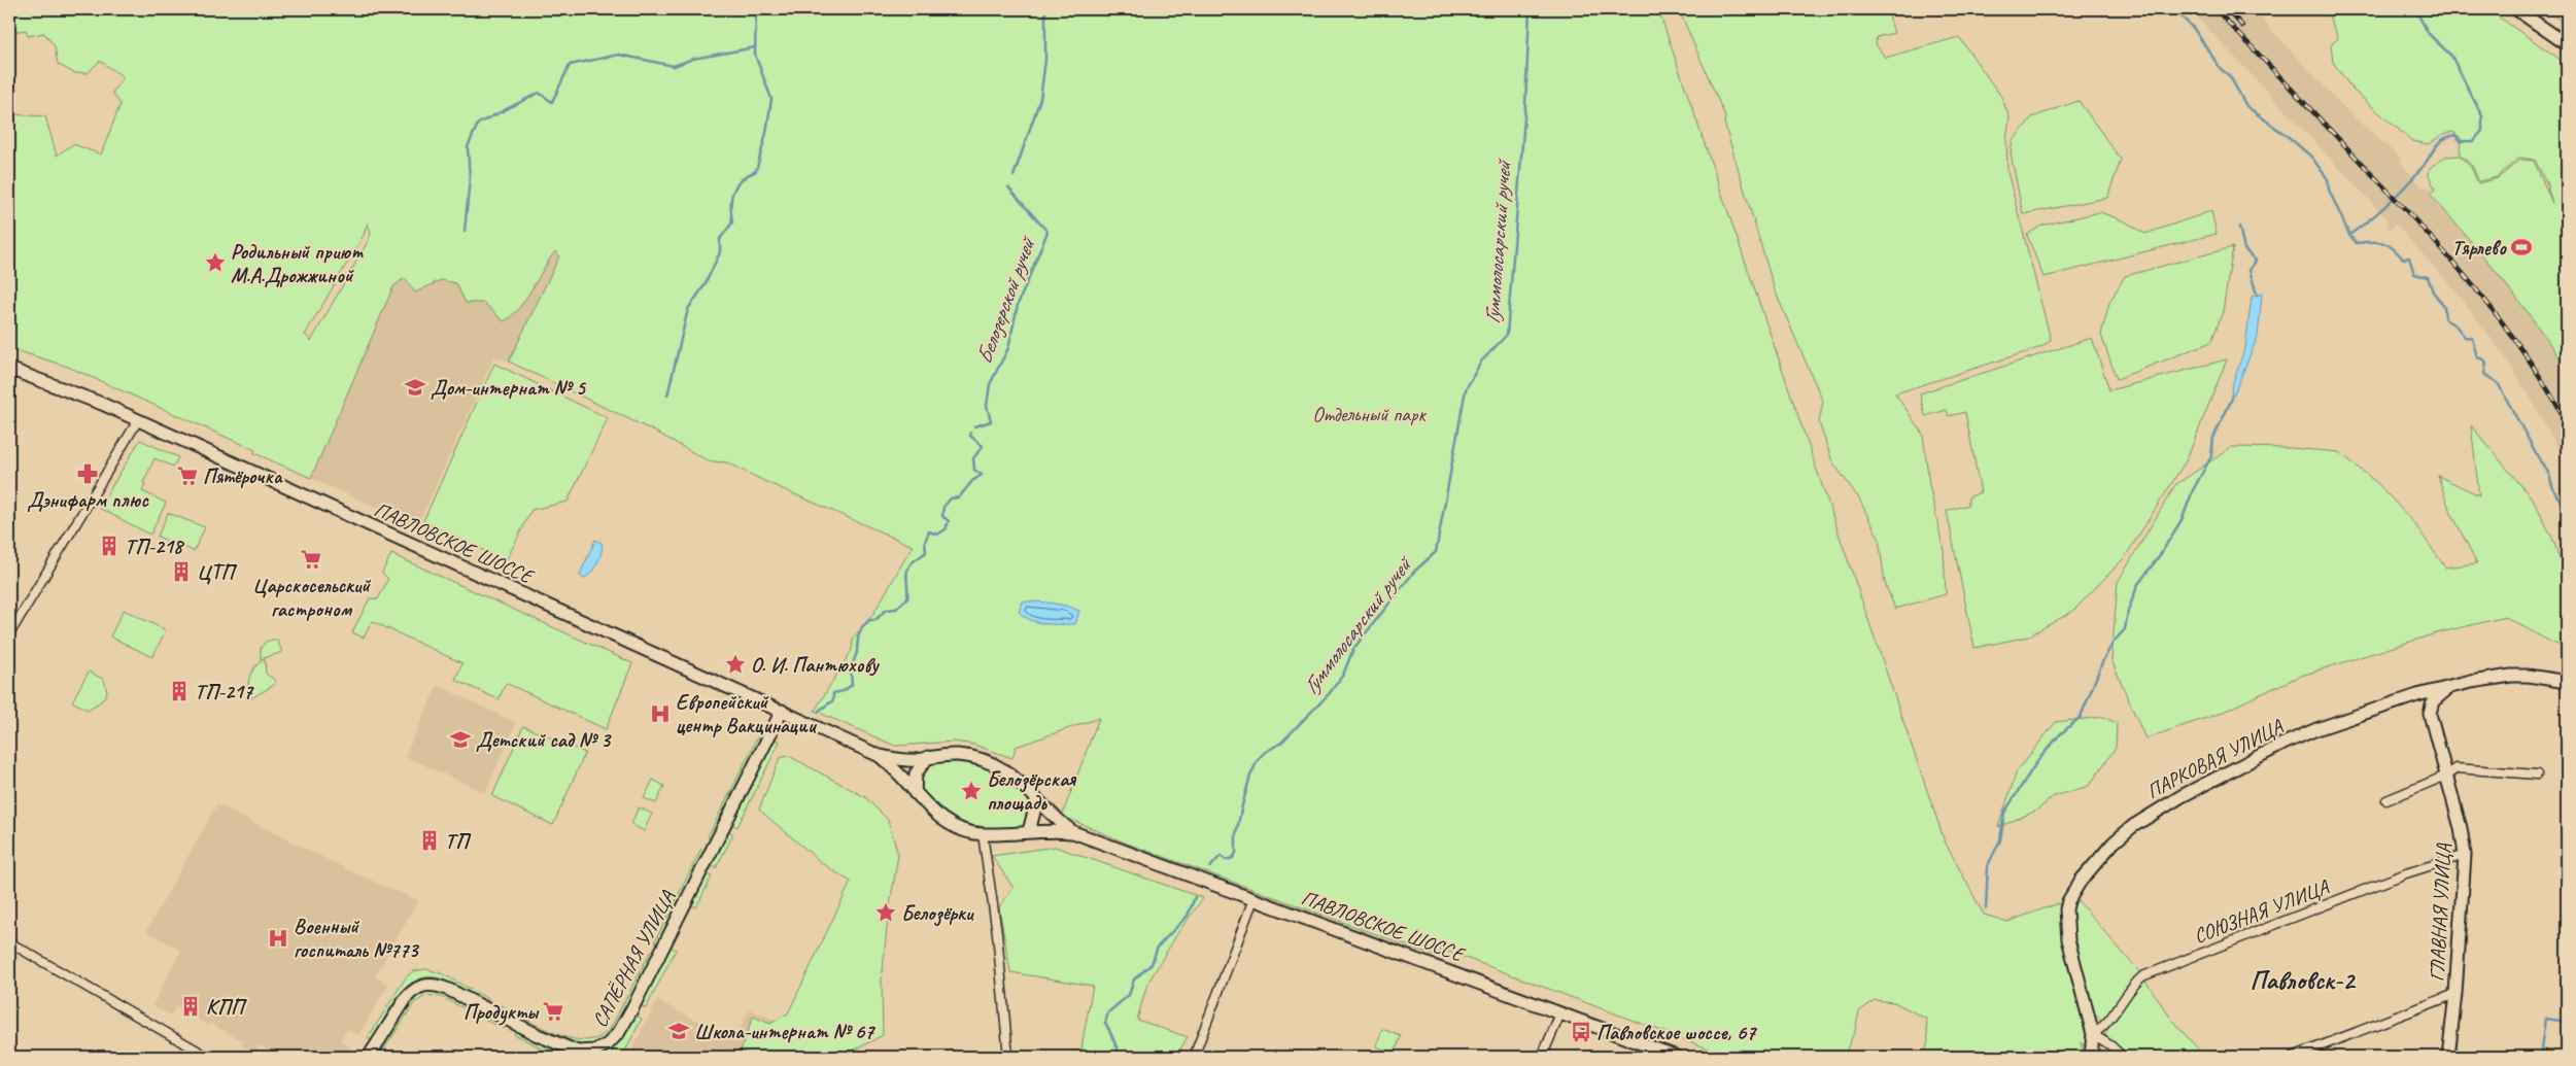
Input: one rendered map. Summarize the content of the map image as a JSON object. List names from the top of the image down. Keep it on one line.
{"streets":{"main road":["ПАВЛОВСКОЕ ШОССЕ","ПАРКОВАЯ УЛИЦА","ГЛАВНАЯ УЛИЦА","САПЁРНАЯ УЛИЦА"],"street":["СОЮЗНАЯ УЛИЦА"]},"crossings":[["ПАВЛОВСКОЕ ШОССЕ","САПЁРНАЯ УЛИЦА"],["ПАРКОВАЯ УЛИЦА","СОЮЗНАЯ УЛИЦА"],["ПАРКОВАЯ УЛИЦА","ГЛАВНАЯ УЛИЦА"],["СОЮЗНАЯ УЛИЦА","ГЛАВНАЯ УЛИЦА"]],"districts":["Павловск-2"],"water":["Гуммолосарский ручей","Белозерской ручей"],"parks":["Отдельный парк"],"places":{"sports":["Тярлево"],"place":["Родильный приют М.А.Дрожжиной","О. И. Пантюхову","Белозёрская площадь","Белозёрки"],"school or university":["Дом-интернат № 5","Детский сад № 3","Школа-интернат № 67"],"pharmacy":["Дэнифарм плюс"],"supermarket":["Пятёрочка","Царскосельский гастроном","Продукты"],"building":["ТП-218","ЦТП","ТП-217","ТП","КПП"],"hospital":["Европейский центр Вакцинации","Военный госпиталь №773"],"bus stop":["Павловское шоссе, 67"]}}
